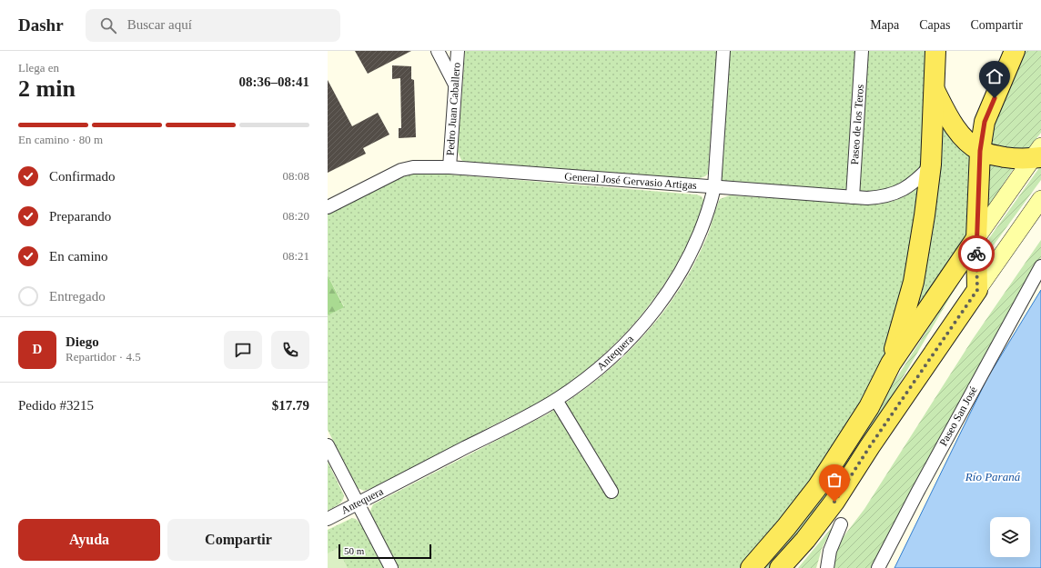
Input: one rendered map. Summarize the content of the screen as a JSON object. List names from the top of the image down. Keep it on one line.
{"streets":{"street":["Pedro Juan Caballero","Paseo de los Teros","General José Gervasio Artigas","Antequera","Paseo San José"]},"crossings":[["Pedro Juan Caballero","General José Gervasio Artigas"],["Paseo de los Teros","General José Gervasio Artigas"],["General José Gervasio Artigas","Antequera"]],"water":["Río Paraná"],"scale_bar":"50 m","page":{"header":"Dashr","search":"Buscar aquí","nav":["Mapa","Capas","Compartir"],"heading":["2 min","Llega en","08:36–08:41"],"panel":["Diego","Repartidor · 4.5","Pedido #3215","$17.79"],"bar":"En camino · 80 m","list":[["Confirmado","08:08"],["Preparando","08:20"],["En camino","08:21"],"Entregado"],"round":"D","buttons":["Ayuda","Compartir"],"scale":"50 m"}}
